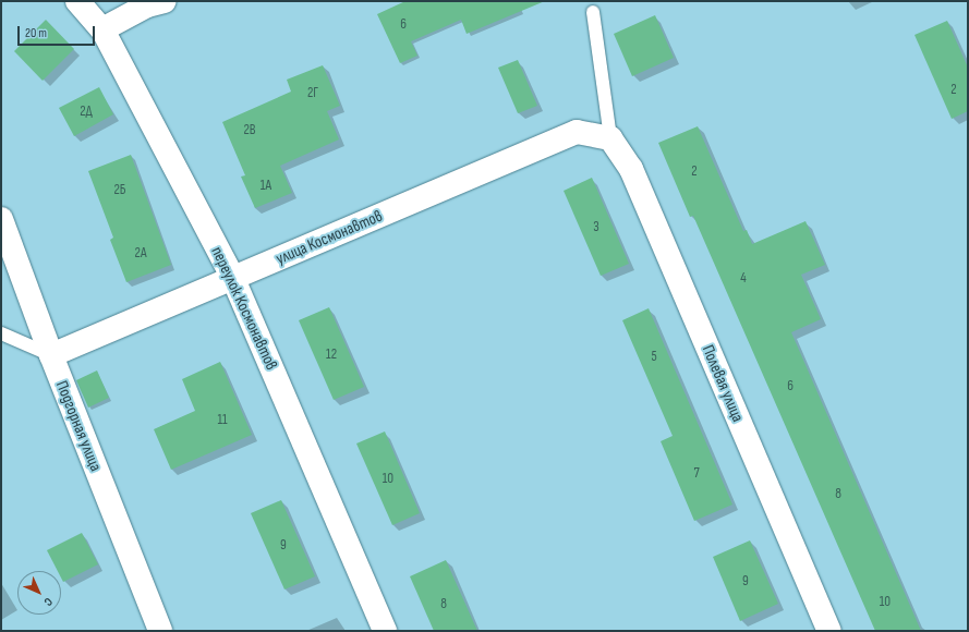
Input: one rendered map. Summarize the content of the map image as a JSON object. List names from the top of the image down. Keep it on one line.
{"streets":{"street":["улица Космонавтов","переулок Космонавтов","Полевая улица","Подгорная улица"]},"crossings":[["улица Космонавтов","переулок Космонавтов"],["улица Космонавтов","Полевая улица"],["улица Космонавтов","Подгорная улица"]],"house_numbers":["6","2","2Г","2Д","2В","2","1А","2Б","3","2А","4","12","5","6","11","7","10","8","9","9","10","8"],"scale_bar":"20 m","north":"bottom right"}
